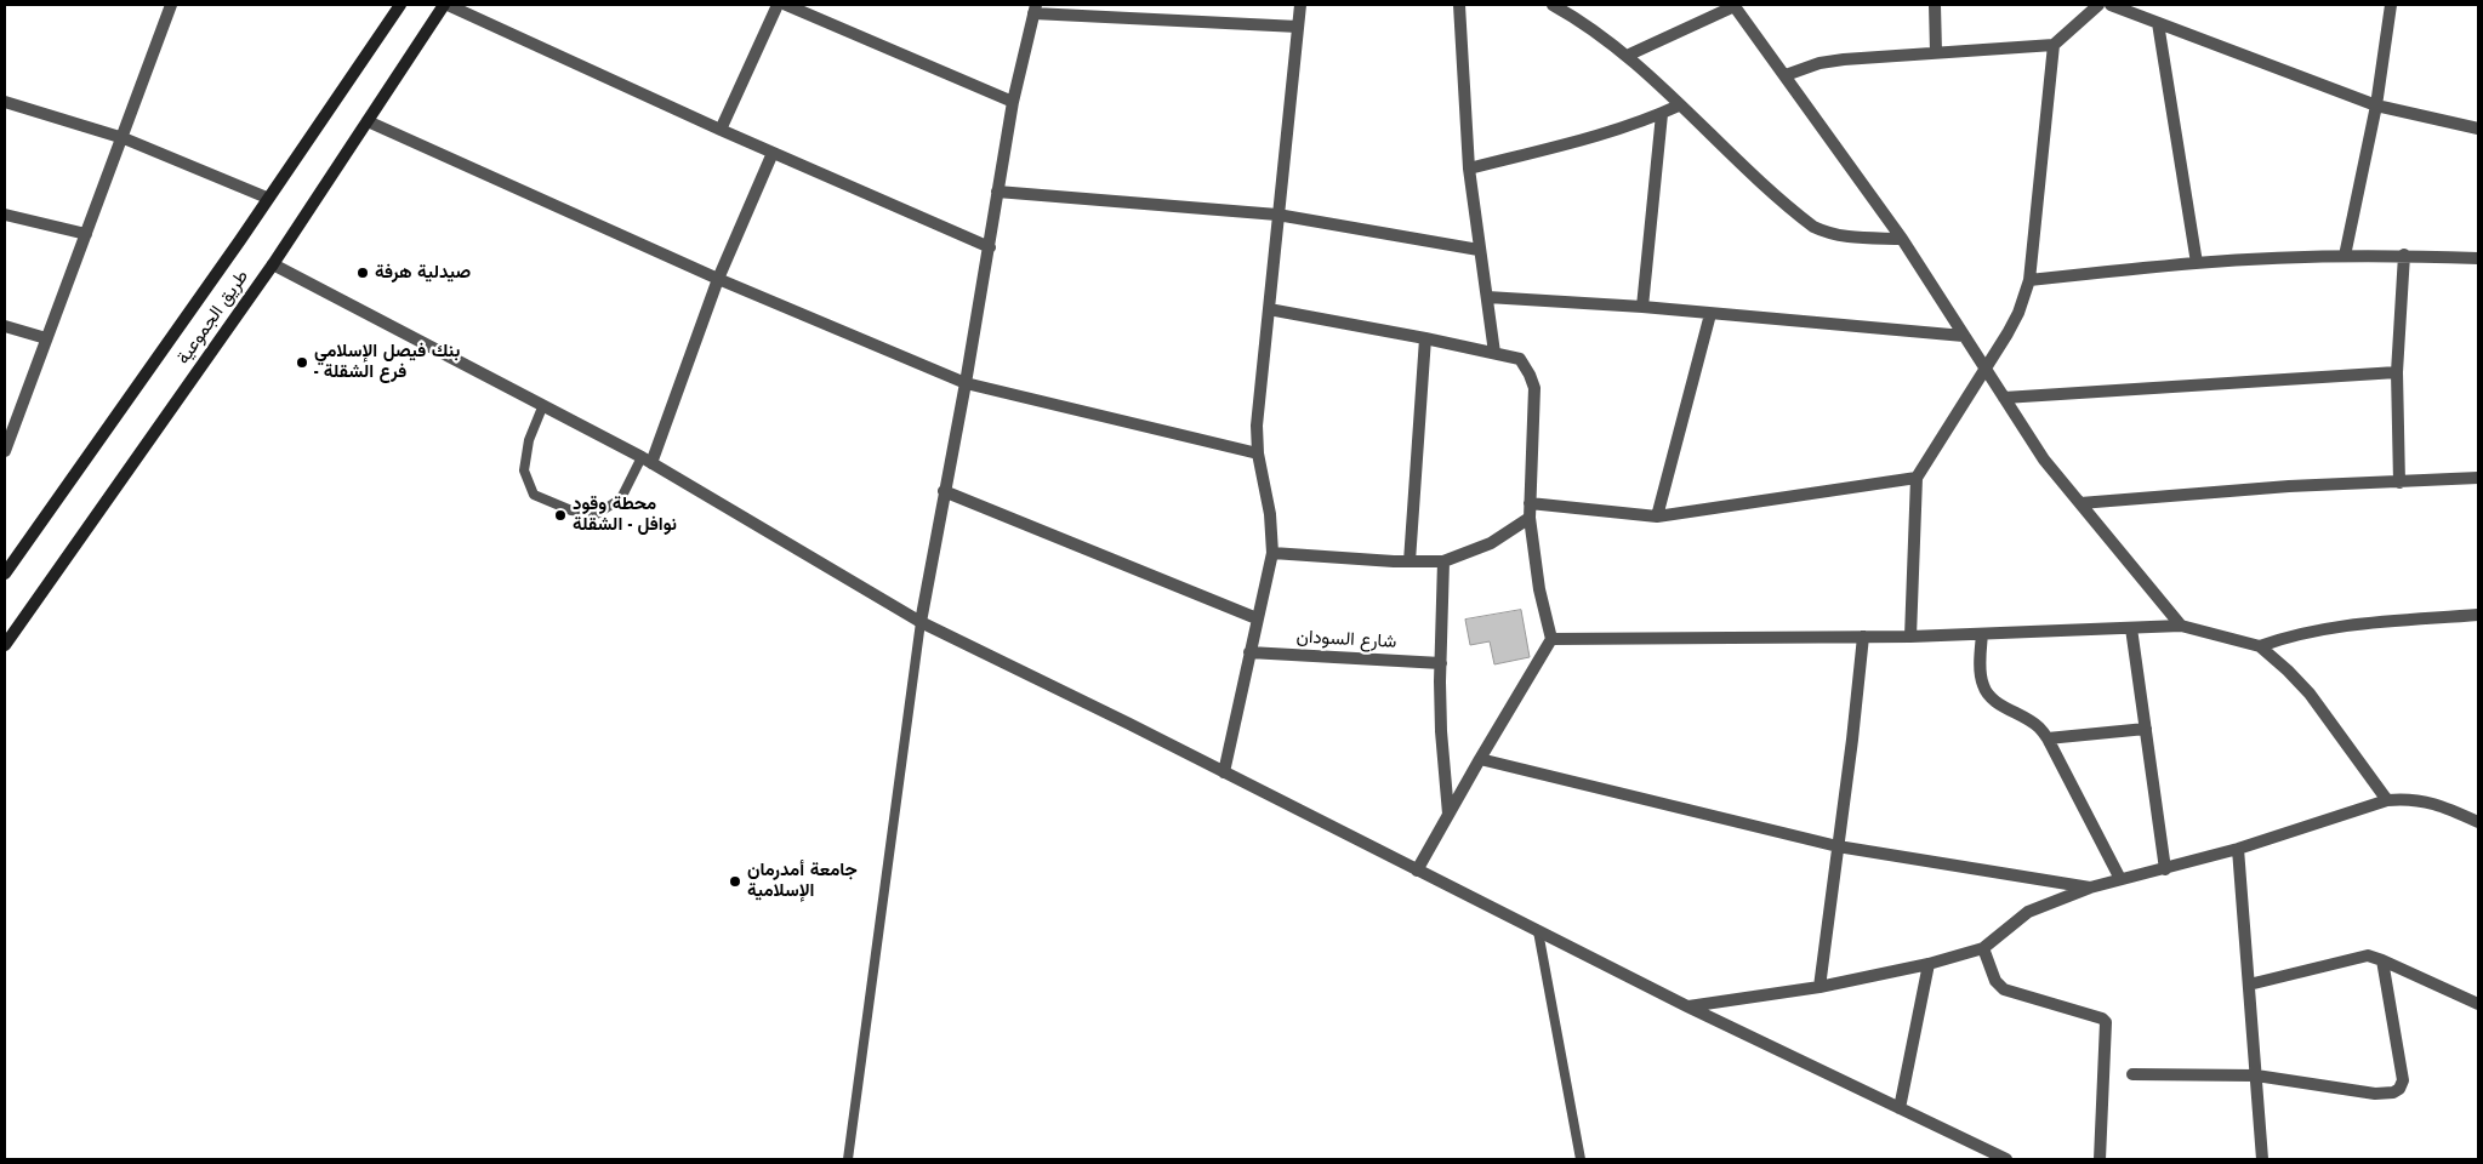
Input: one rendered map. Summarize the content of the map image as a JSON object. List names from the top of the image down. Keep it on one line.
{"streets":{"main road":["طريق الجموعية"],"street":["شارع السودان"]},"places":["صيدلية هرفة","بنك فيصل الإسلامي - فرع الشقلة","محطة وقود نوافل - الشقلة","جامعة أمدرمان الإسلامية"]}
